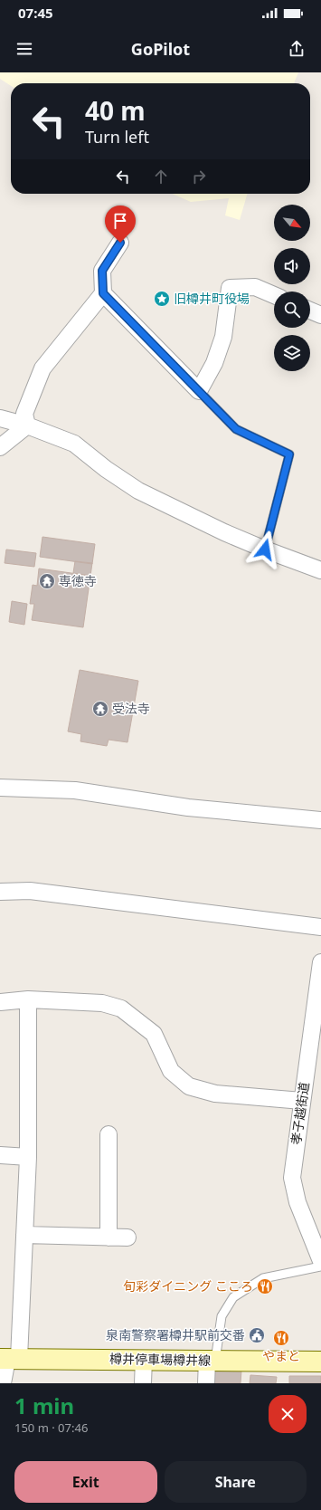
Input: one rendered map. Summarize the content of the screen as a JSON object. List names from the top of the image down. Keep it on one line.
{"streets":{"main road":["樽井停車場樽井線"],"street":["孝子越街道"]},"places":{"place":["旧樽井町役場"],"temple":["専徳寺","受法寺"],"restaurant":["旬彩ダイニング こころ","やまと"],"public building":["泉南警察署樽井駅前交番"]},"north":"bottom right","page":{"status":"07:45","header":"GoPilot","turn":["40 m","Turn left"],"heading":["1 min","150 m · 07:46"],"buttons":["Exit","Share"]}}
